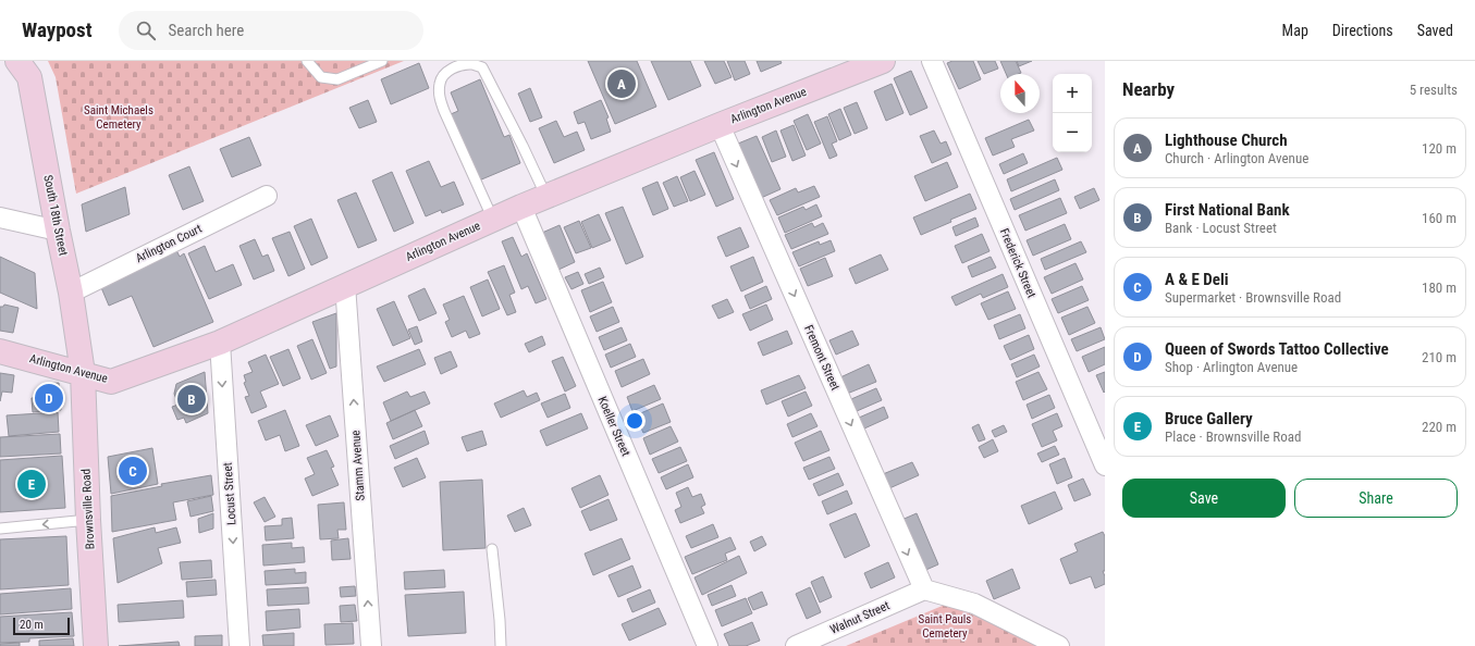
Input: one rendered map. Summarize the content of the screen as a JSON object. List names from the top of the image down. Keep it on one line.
{"streets":{"main road":["Arlington Avenue","South 18th Street","Brownsville Road"],"street":["Arlington Court","Frederick Street","Fremont Street","Koeller Street","Stamm Avenue","Locust Street","Walnut Street"]},"crossings":[["Arlington Avenue","South 18th Street"],["Arlington Avenue","Fremont Street"],["Arlington Avenue","Koeller Street"],["Arlington Avenue","Stamm Avenue"],["Arlington Avenue","Locust Street"],["Arlington Avenue","Brownsville Road"],["South 18th Street","Arlington Court"],["South 18th Street","Brownsville Road"],["Fremont Street","Walnut Street"]],"one_way":["Fremont Street","Stamm Avenue","Locust Street"],"parks":["Saint Michaels Cemetery","Saint Pauls Cemetery"],"scale_bar":"20 m","north":"top","page":{"header":"Waypost","search":"Search here","nav":["Map","Directions","Saved"],"heading":["Nearby","5 results"],"pins":["A","D","B","C","E"],"map_buttons":["+","−"],"list":[{"mark":"A","name":"Lighthouse Church","note":"Church · Arlington Avenue","value":"120 m"},{"mark":"B","name":"First National Bank","note":"Bank · Locust Street","value":"160 m"},{"mark":"C","name":"A & E Deli","note":"Supermarket · Brownsville Road","value":"180 m"},{"mark":"D","name":"Queen of Swords Tattoo Collective","note":"Shop · Arlington Avenue","value":"210 m"},{"mark":"E","name":"Bruce Gallery","note":"Place · Brownsville Road","value":"220 m"}],"buttons":["Save","Share"],"scale":"20 m"}}
